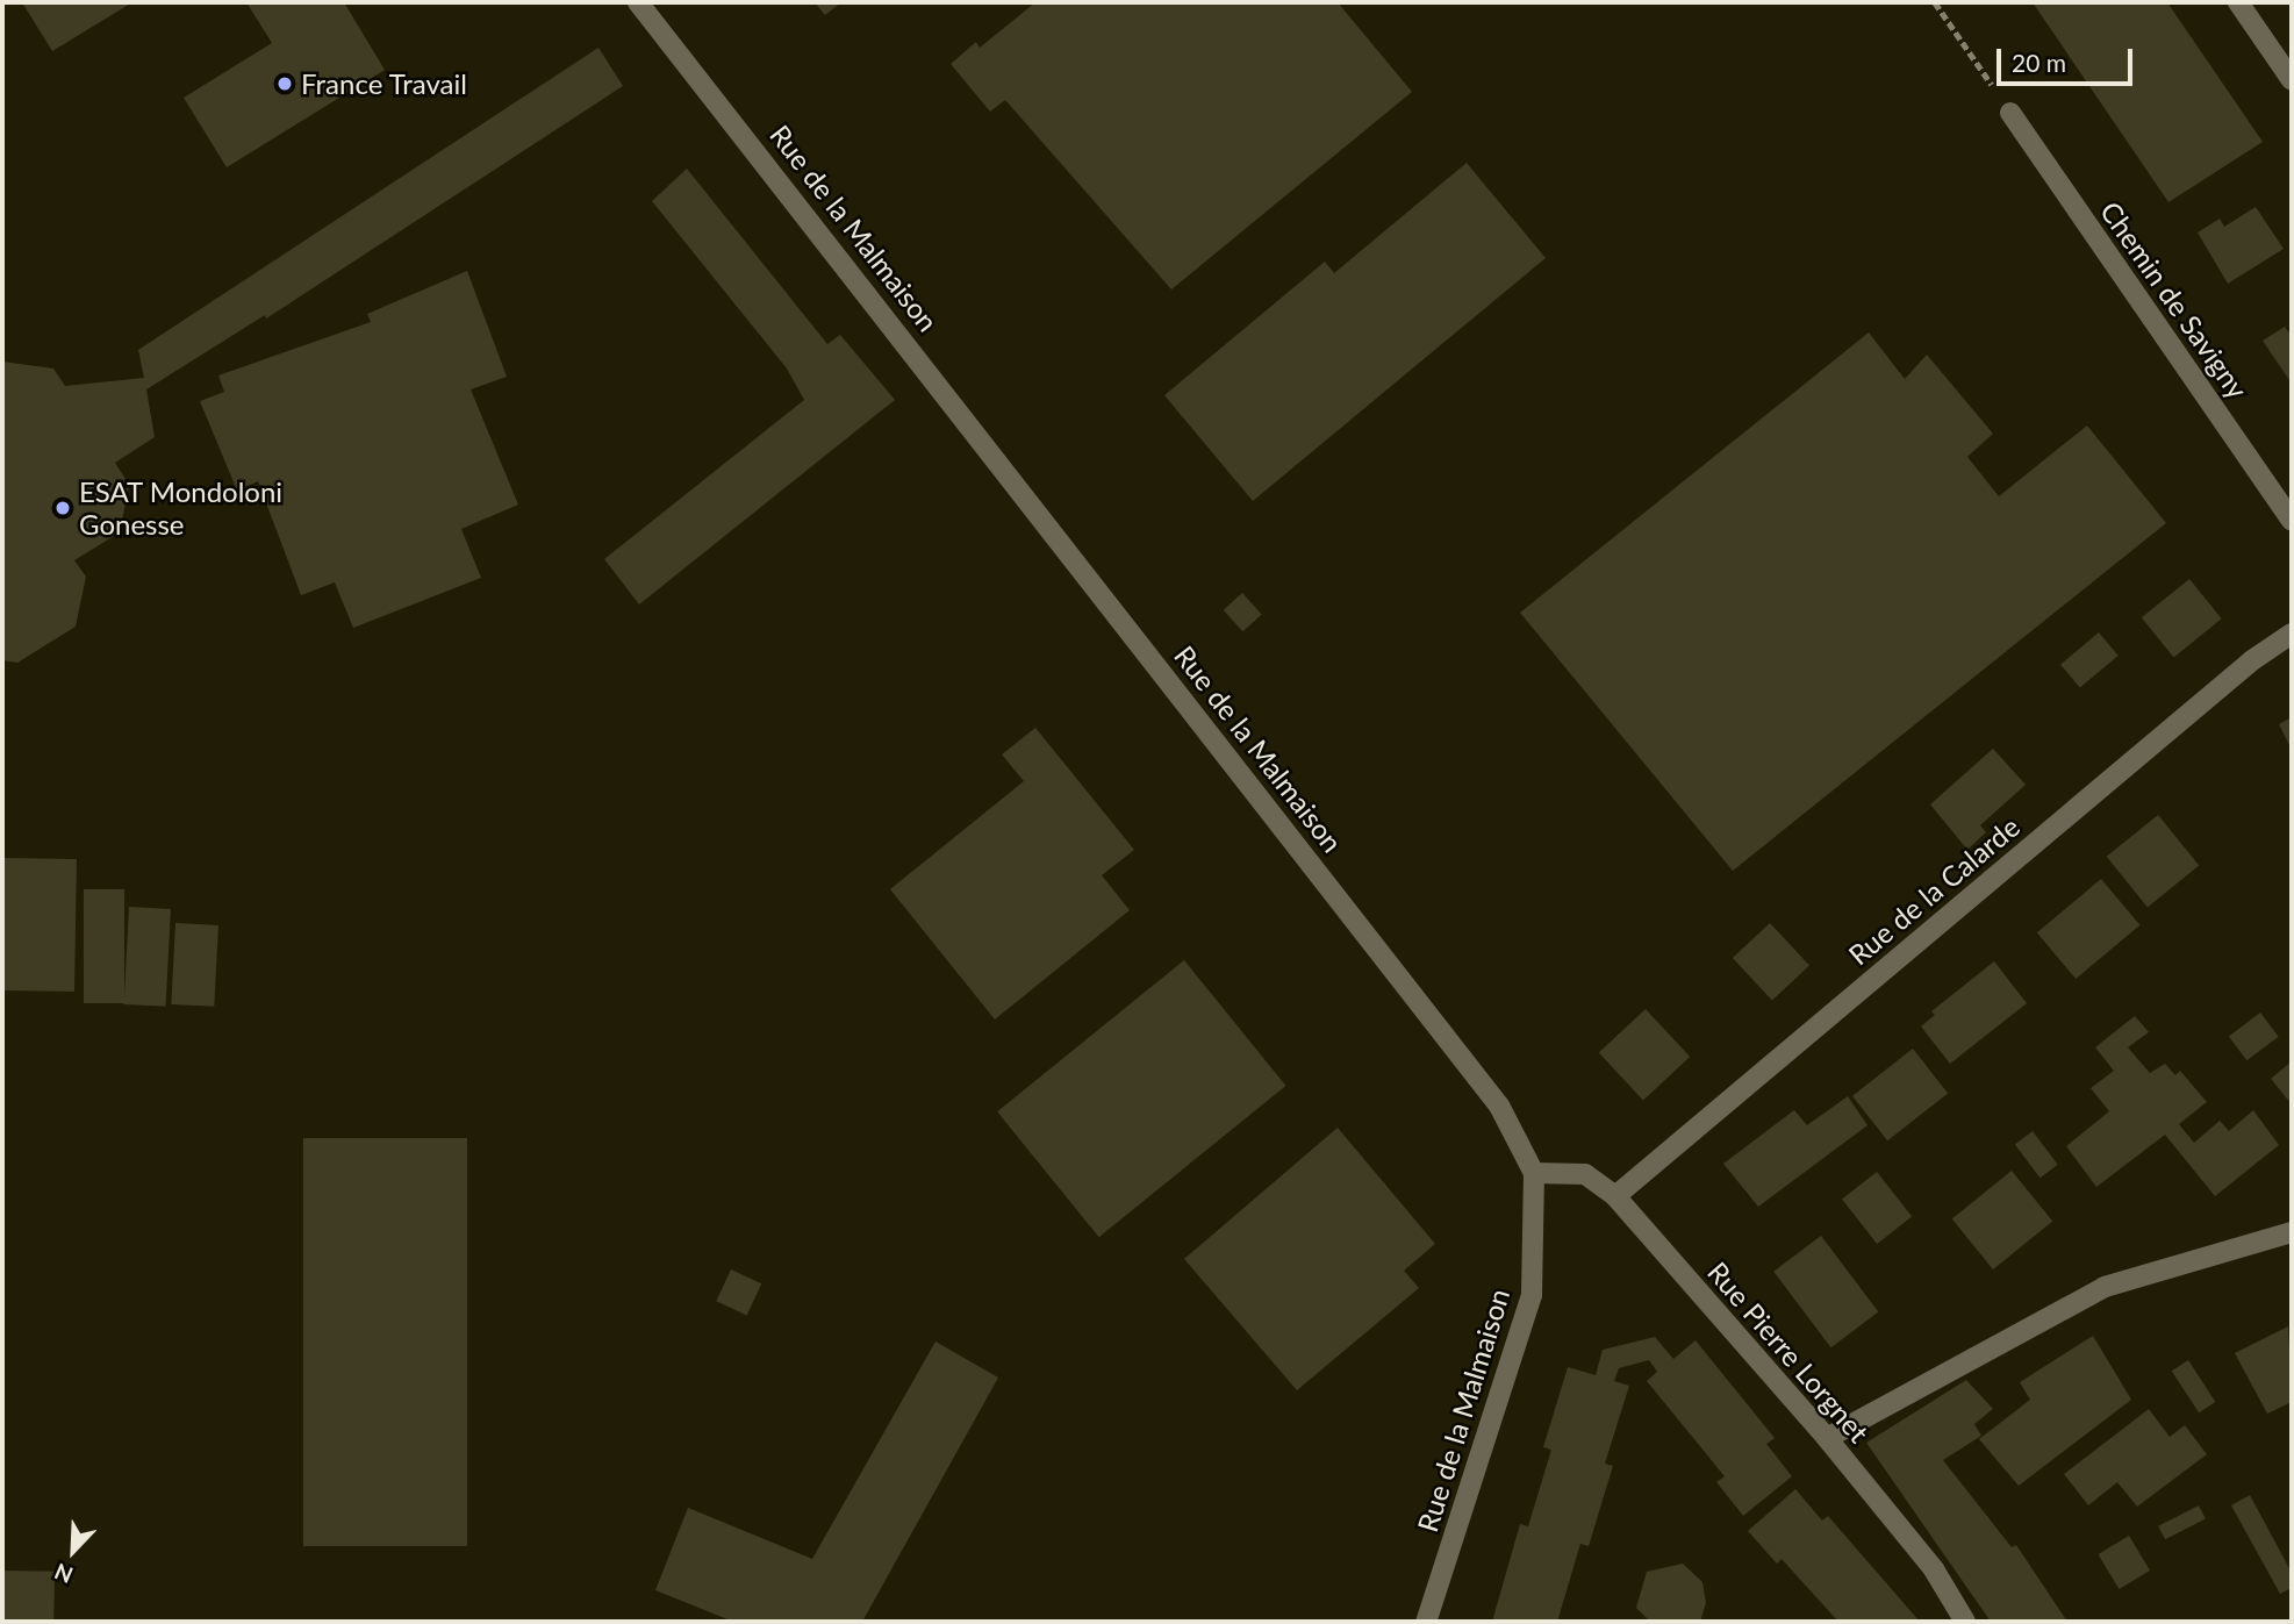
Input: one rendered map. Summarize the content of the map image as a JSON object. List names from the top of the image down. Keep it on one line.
{"streets":{"street":["Rue de la Malmaison","Chemin de Savigny","Rue de la Calarde","Rue Pierre Lorgnet"]},"crossings":[["Rue de la Malmaison","Rue Pierre Lorgnet"],["Rue de la Calarde","Rue Pierre Lorgnet"]],"places":["France Travail","ESAT Mondoloni Gonesse"],"scale_bar":"20 m","north":"bottom left"}
